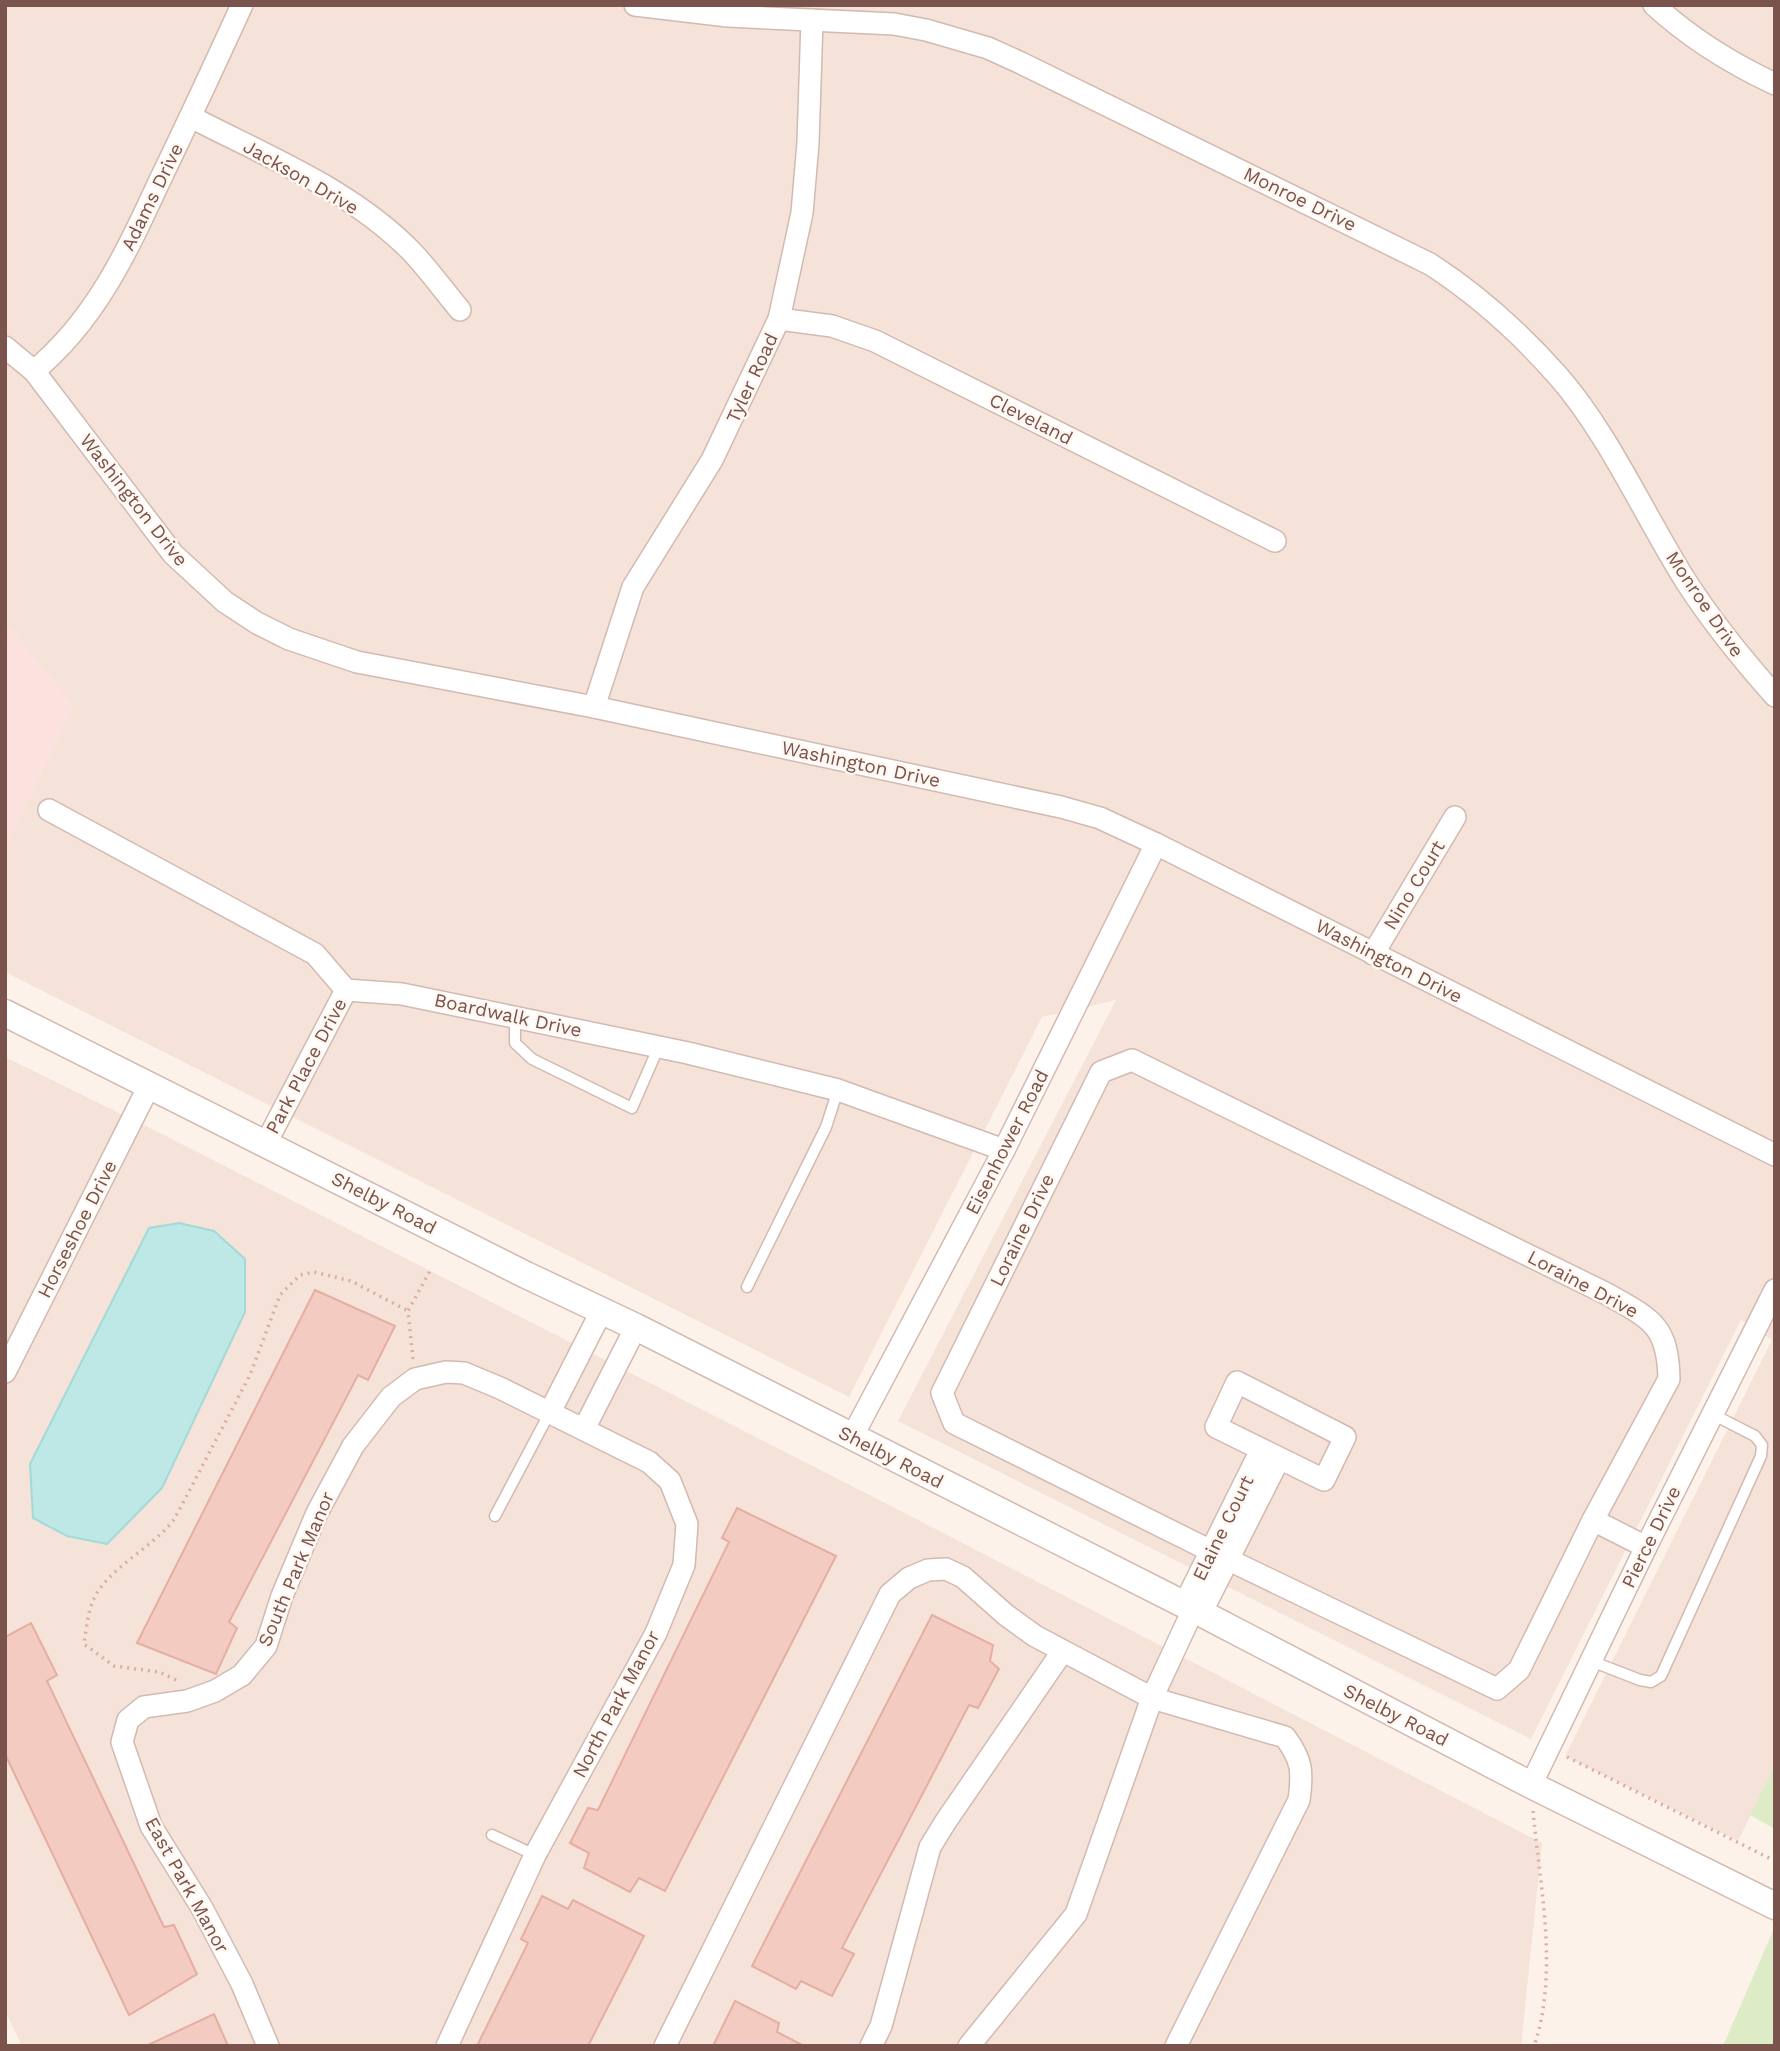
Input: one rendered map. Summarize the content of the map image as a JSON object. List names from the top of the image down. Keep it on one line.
{"streets":{"street":["Jackson Drive","Adams Drive","Monroe Drive","Tyler Road","Cleveland","Washington Drive","Nino Court","Boardwalk Drive","Park Place Drive","Eisenhower Road","Shelby Road","Horseshoe Drive","Loraine Drive","Elaine Court","Pierce Drive","South Park Manor","North Park Manor","East Park Manor"]},"crossings":[["Jackson Drive","Adams Drive"],["Adams Drive","Washington Drive"],["Monroe Drive","Tyler Road"],["Tyler Road","Cleveland"],["Tyler Road","Washington Drive"],["Washington Drive","Nino Court"],["Washington Drive","Eisenhower Road"],["Boardwalk Drive","Park Place Drive"],["Boardwalk Drive","Eisenhower Road"],["Park Place Drive","Shelby Road"],["Eisenhower Road","Shelby Road"],["Shelby Road","Horseshoe Drive"],["Shelby Road","Elaine Court"],["Shelby Road","Pierce Drive"],["Loraine Drive","Elaine Court"],["South Park Manor","North Park Manor"],["South Park Manor","East Park Manor"]]}
